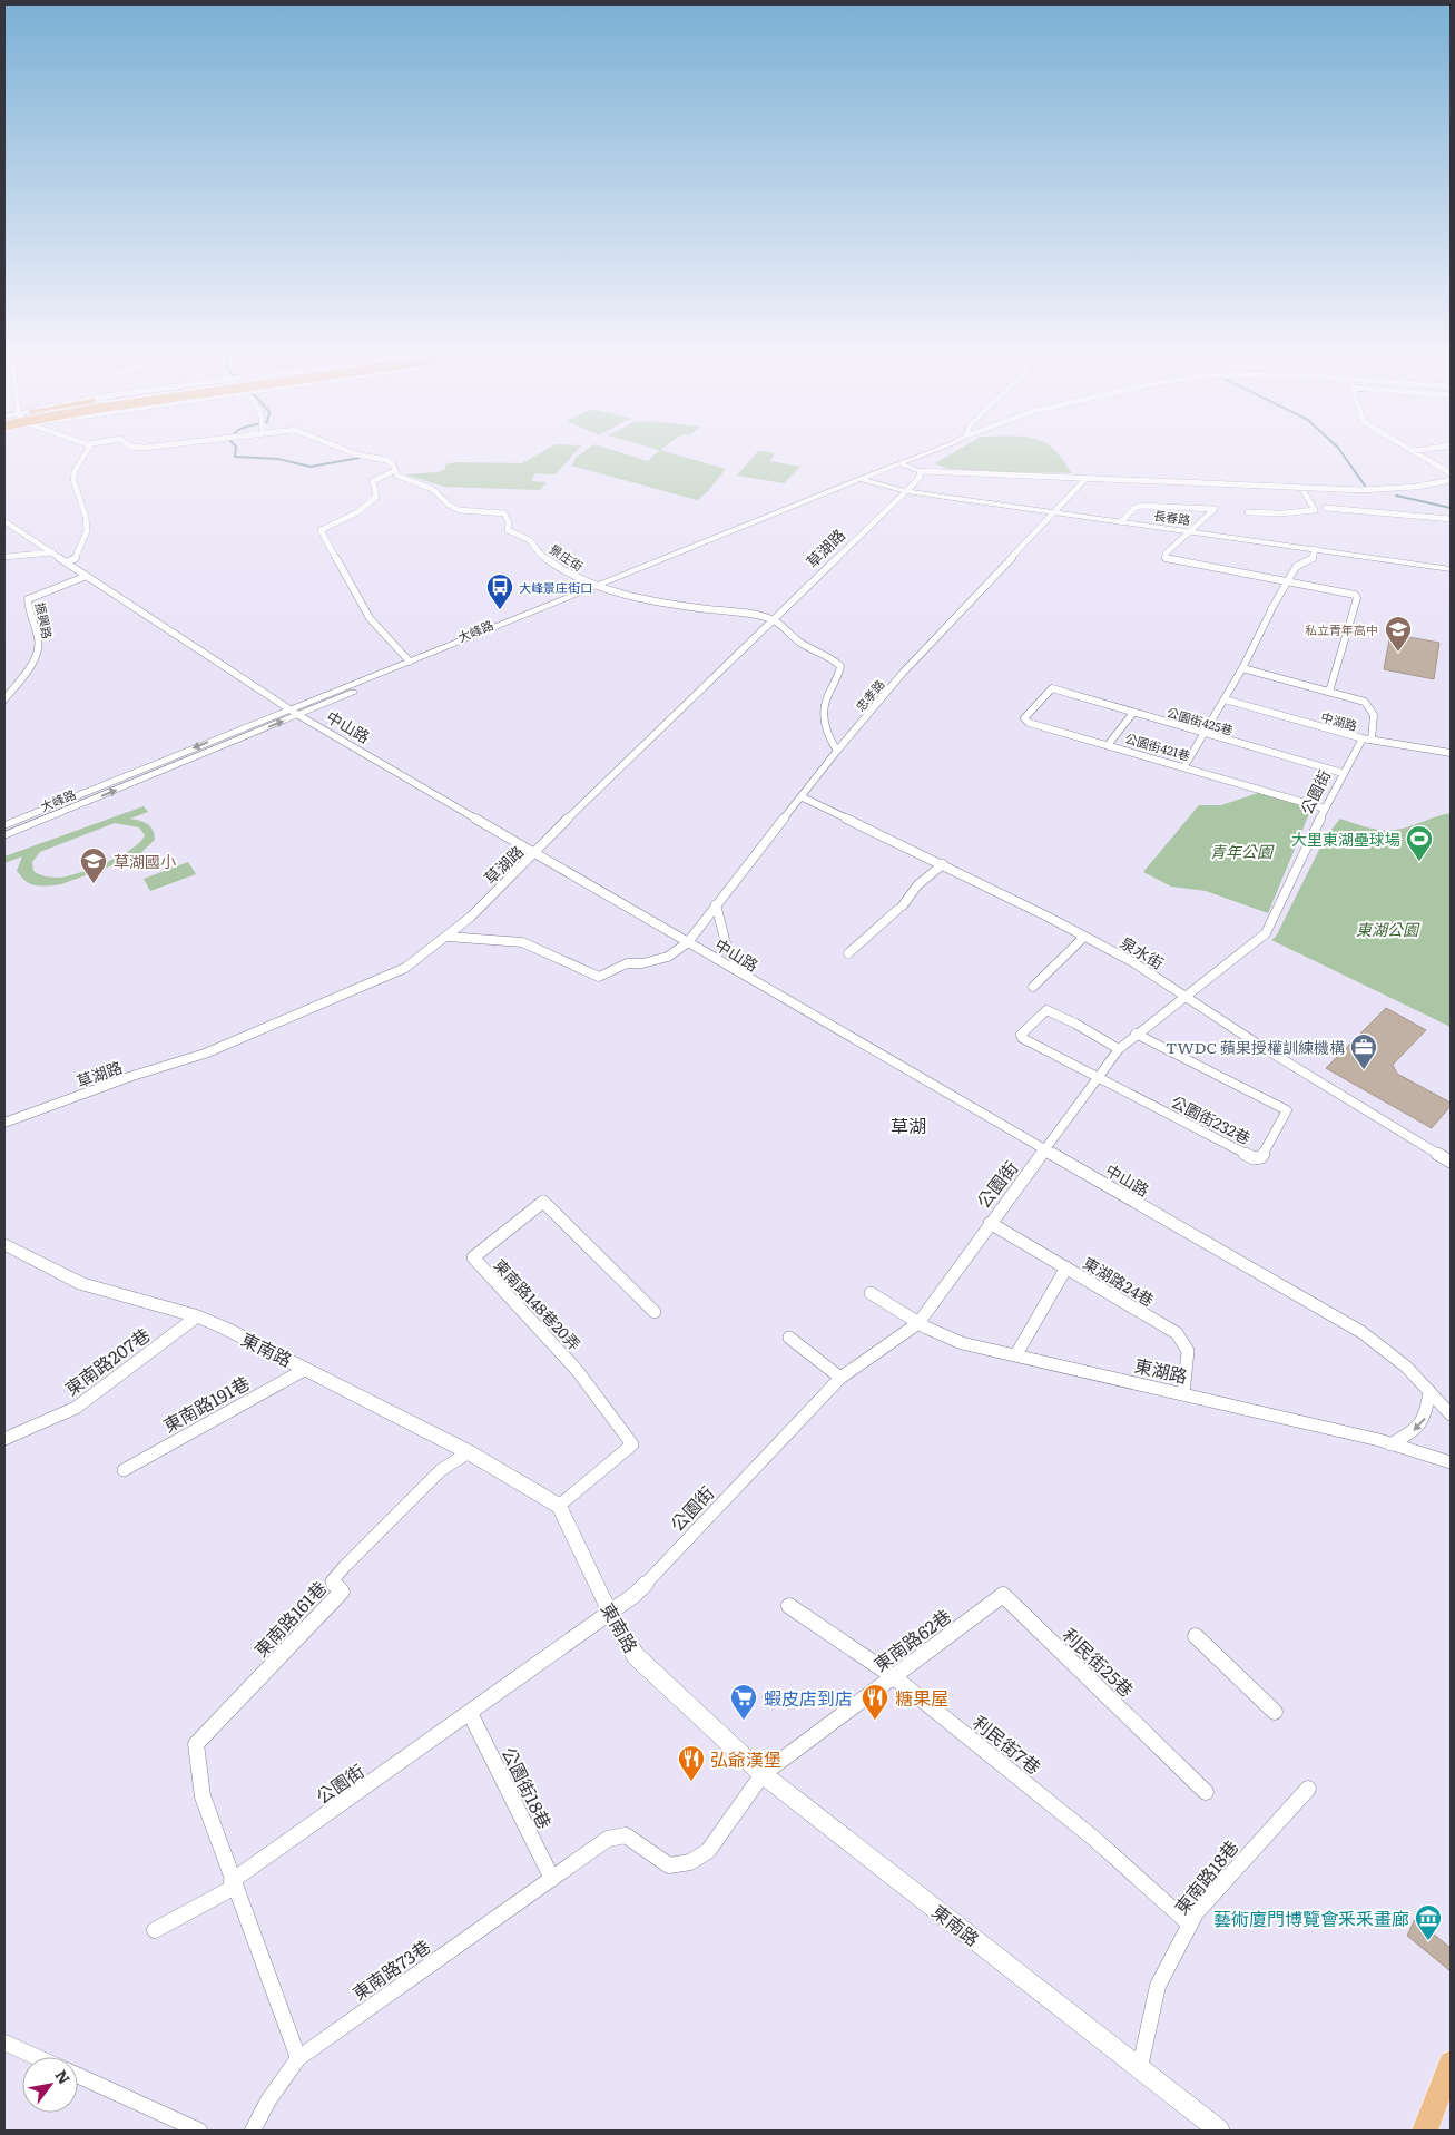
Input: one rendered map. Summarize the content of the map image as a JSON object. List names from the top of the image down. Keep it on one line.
{"streets":{"street":["長春路","草湖路","景庄街","振興路","大峰路","忠孝路","公園街425巷","中湖路","中山路","公園街421巷","公園街","泉水街","公園街232巷","東湖路24巷","東南路148巷20弄","東南路","東南路207巷","東湖路","東南路191巷","東南路161巷","東南路62巷","利民街25巷","利民街7巷","公園街18巷","東南路18巷","東南路73巷"]},"crossings":[["長春路","草湖路"],["長春路","大峰路"],["長春路","忠孝路"],["草湖路","景庄街"],["草湖路","中山路"],["景庄街","大峰路"],["景庄街","忠孝路"],["振興路","中山路"],["大峰路","中山路"],["忠孝路","中山路"],["忠孝路","泉水街"],["公園街425巷","公園街421巷"],["公園街425巷","公園街"],["中湖路","公園街"],["中山路","公園街"],["公園街421巷","公園街"],["公園街","泉水街"],["公園街","公園街232巷"],["公園街","東湖路24巷"],["公園街","東南路"],["公園街","東湖路"],["公園街","東南路161巷"],["公園街","公園街18巷"],["東湖路24巷","東湖路"],["東南路148巷20弄","東南路"],["東南路","東南路207巷"],["東南路","東南路191巷"],["東南路","東南路161巷"],["東南路","東南路62巷"],["東南路","東南路18巷"],["東南路","東南路73巷"],["東南路62巷","利民街25巷"],["東南路62巷","利民街7巷"],["東南路62巷","東南路73巷"],["利民街7巷","東南路18巷"],["公園街18巷","東南路73巷"]],"districts":["草湖"],"parks":["青年公園","東湖公園"],"places":{"bus stop":["大峰景庄街口"],"school or university":["私立青年高中","草湖國小"],"sports":["大里東湖壘球場"],"office":["TWDC 蘋果授權訓練機構"],"supermarket":["蝦皮店到店"],"restaurant":["糖果屋","弘爺漢堡"],"museum":["藝術廈門博覽會釆釆畫廊"]},"north":"top right"}
